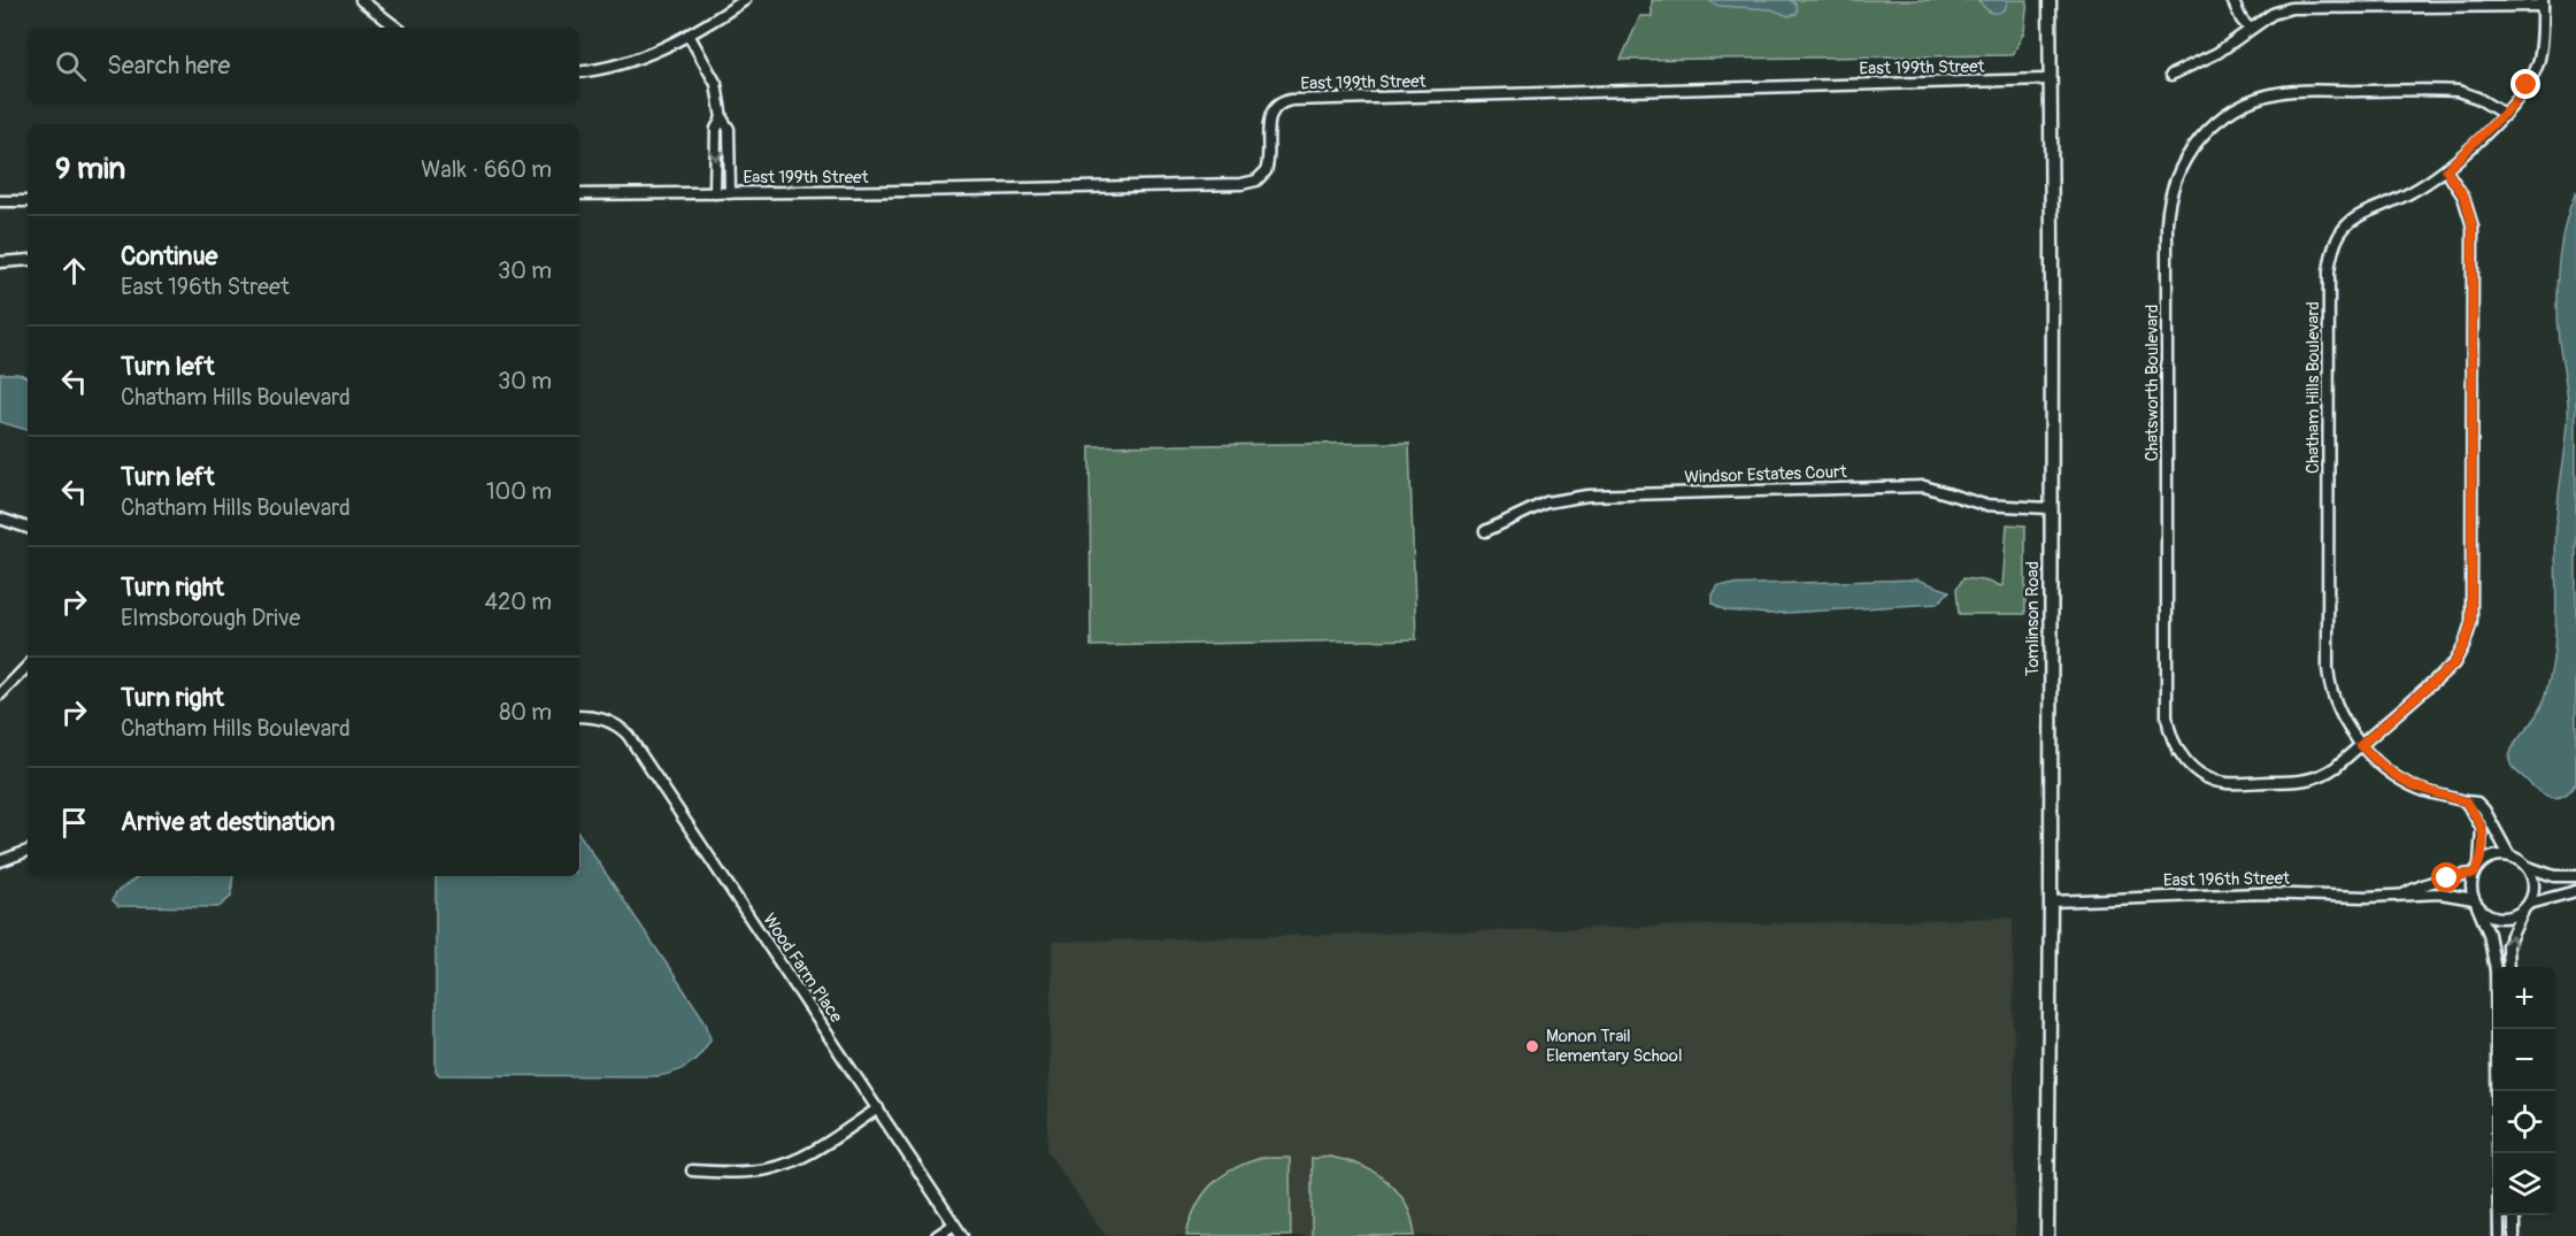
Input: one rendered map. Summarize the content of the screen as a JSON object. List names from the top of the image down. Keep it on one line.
{"streets":{"street":["East 199th Street","Chatsworth Boulevard","Chatham Hills Boulevard","Windsor Estates Court","Tomlinson Road","East 196th Street","Wood Farm Place"]},"crossings":[["East 199th Street","Tomlinson Road"],["Chatsworth Boulevard","Chatham Hills Boulevard"],["Chatham Hills Boulevard","East 196th Street"],["Windsor Estates Court","Tomlinson Road"],["Tomlinson Road","East 196th Street"]],"places":["Monon Trail Elementary School"],"page":{"search":"Search here","heading":["9 min","Walk · 660 m"],"list":[["Continue","East 196th Street","30 m"],["Turn left","Chatham Hills Boulevard","30 m"],["Turn left","Chatham Hills Boulevard","100 m"],["Turn right","Elmsborough Drive","420 m"],["Turn right","Chatham Hills Boulevard","80 m"],"Arrive at destination"],"map_buttons":["+","−"]}}
